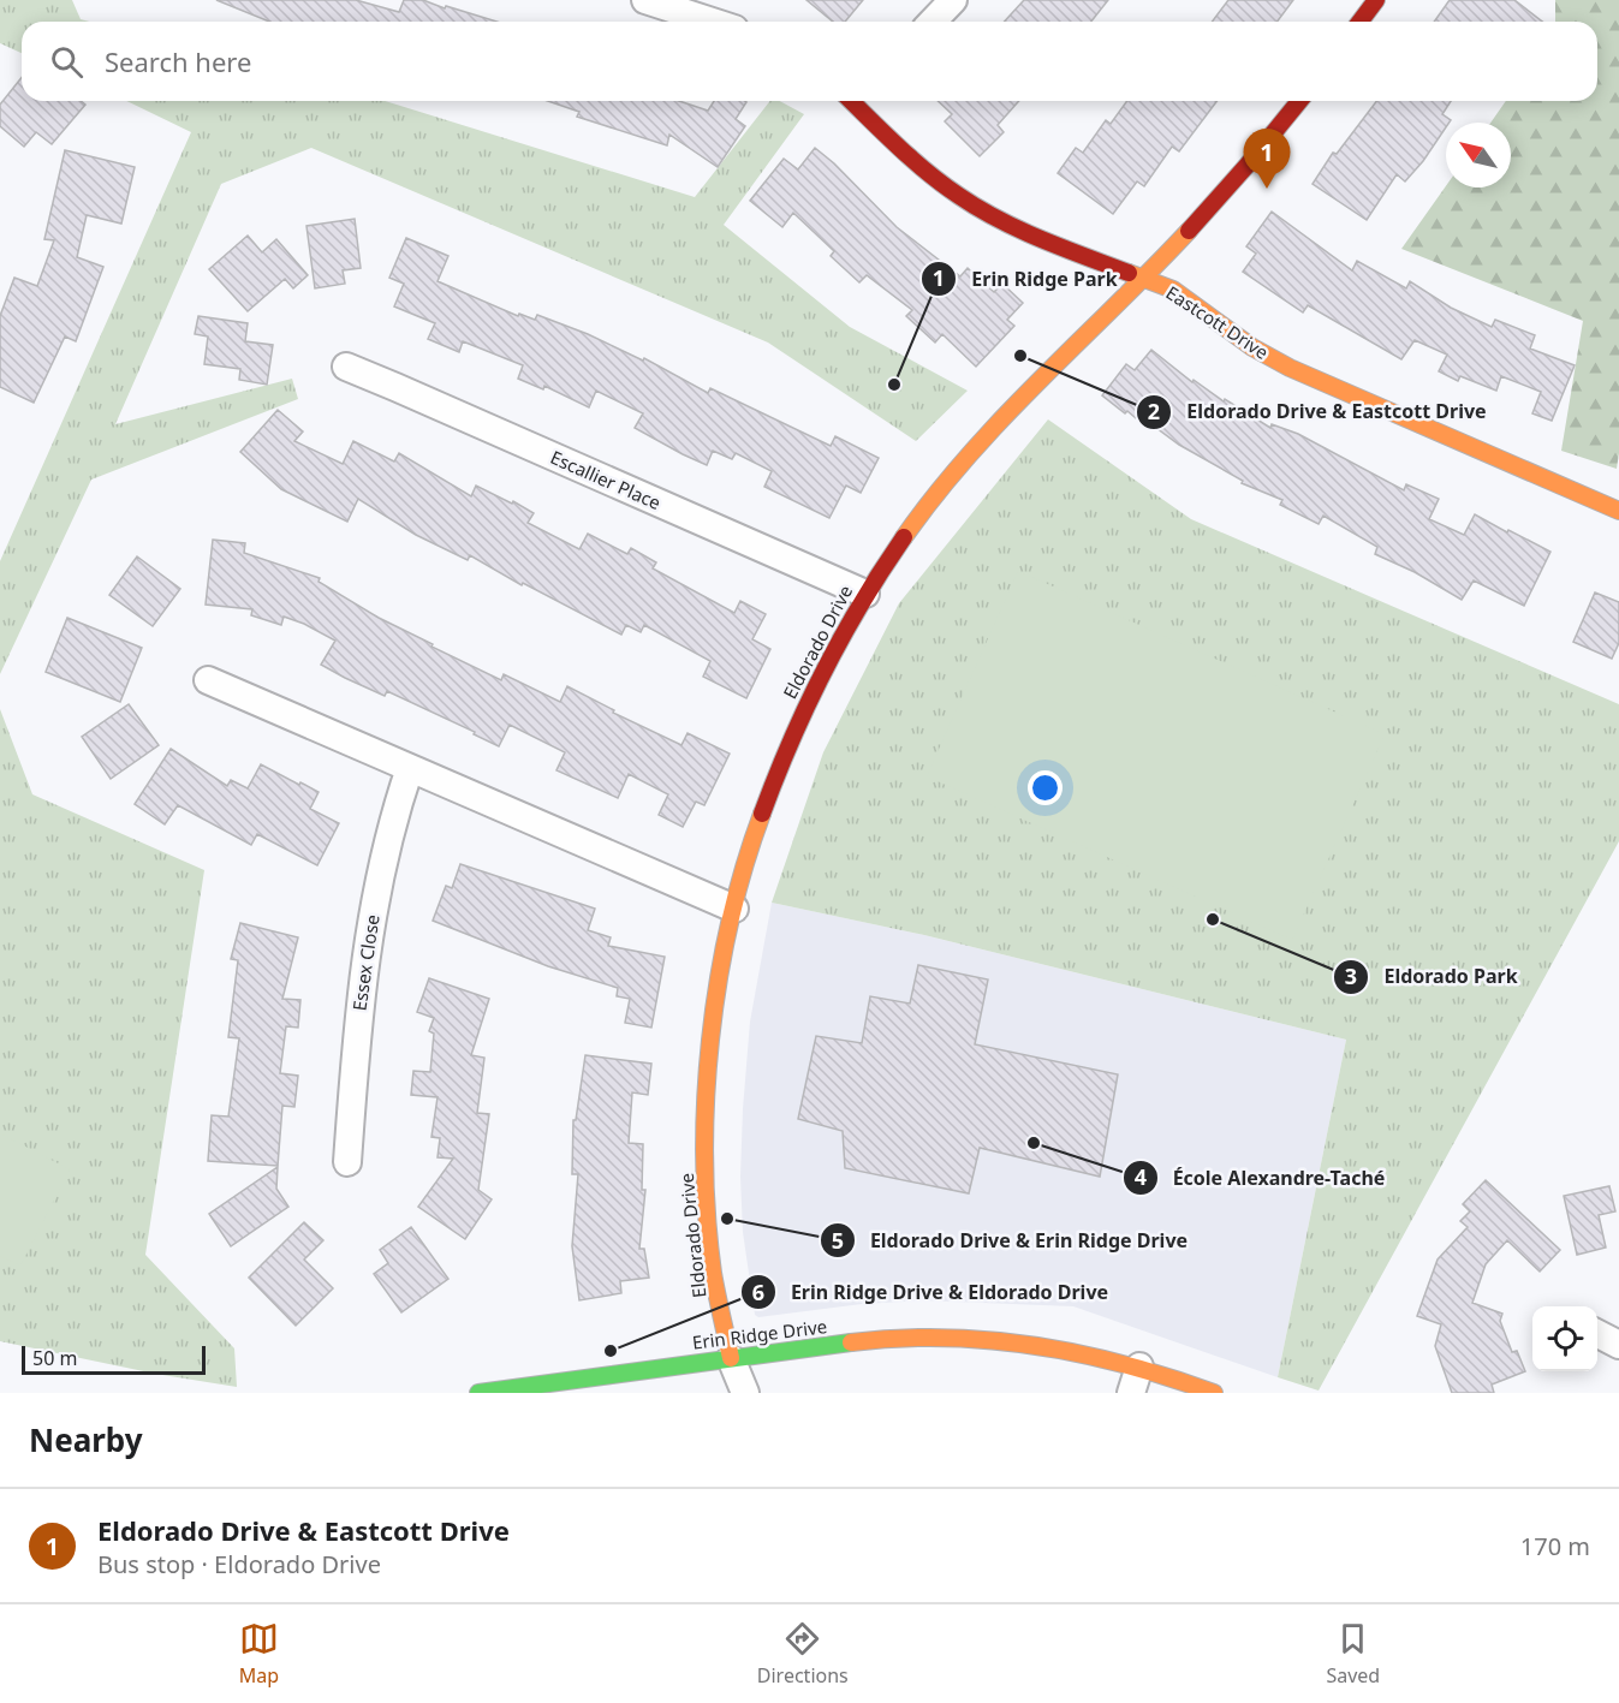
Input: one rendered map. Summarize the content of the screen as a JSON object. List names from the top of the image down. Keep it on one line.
{"streets":{"street":["Eastcott Drive","Escallier Place","Eldorado Drive","Essex Close","Erin Ridge Drive"]},"crossings":[["Eastcott Drive","Eldorado Drive"],["Escallier Place","Eldorado Drive"],["Eldorado Drive","Erin Ridge Drive"]],"places":["Eldorado Drive & Eastcott Drive","Erin Ridge Park","Eldorado Park","École Alexandre-Taché","Eldorado Drive & Erin Ridge Drive","Erin Ridge Drive & Eldorado Drive"],"scale_bar":"50 m","north":"top left","page":{"search":"Search here","pins":"1","scale":"50 m","heading":"Nearby","list":[{"mark":"1","name":"Eldorado Drive & Eastcott Drive","note":"Bus stop · Eldorado Drive","value":"170 m"}],"nav":["Map","Directions","Saved"]}}
